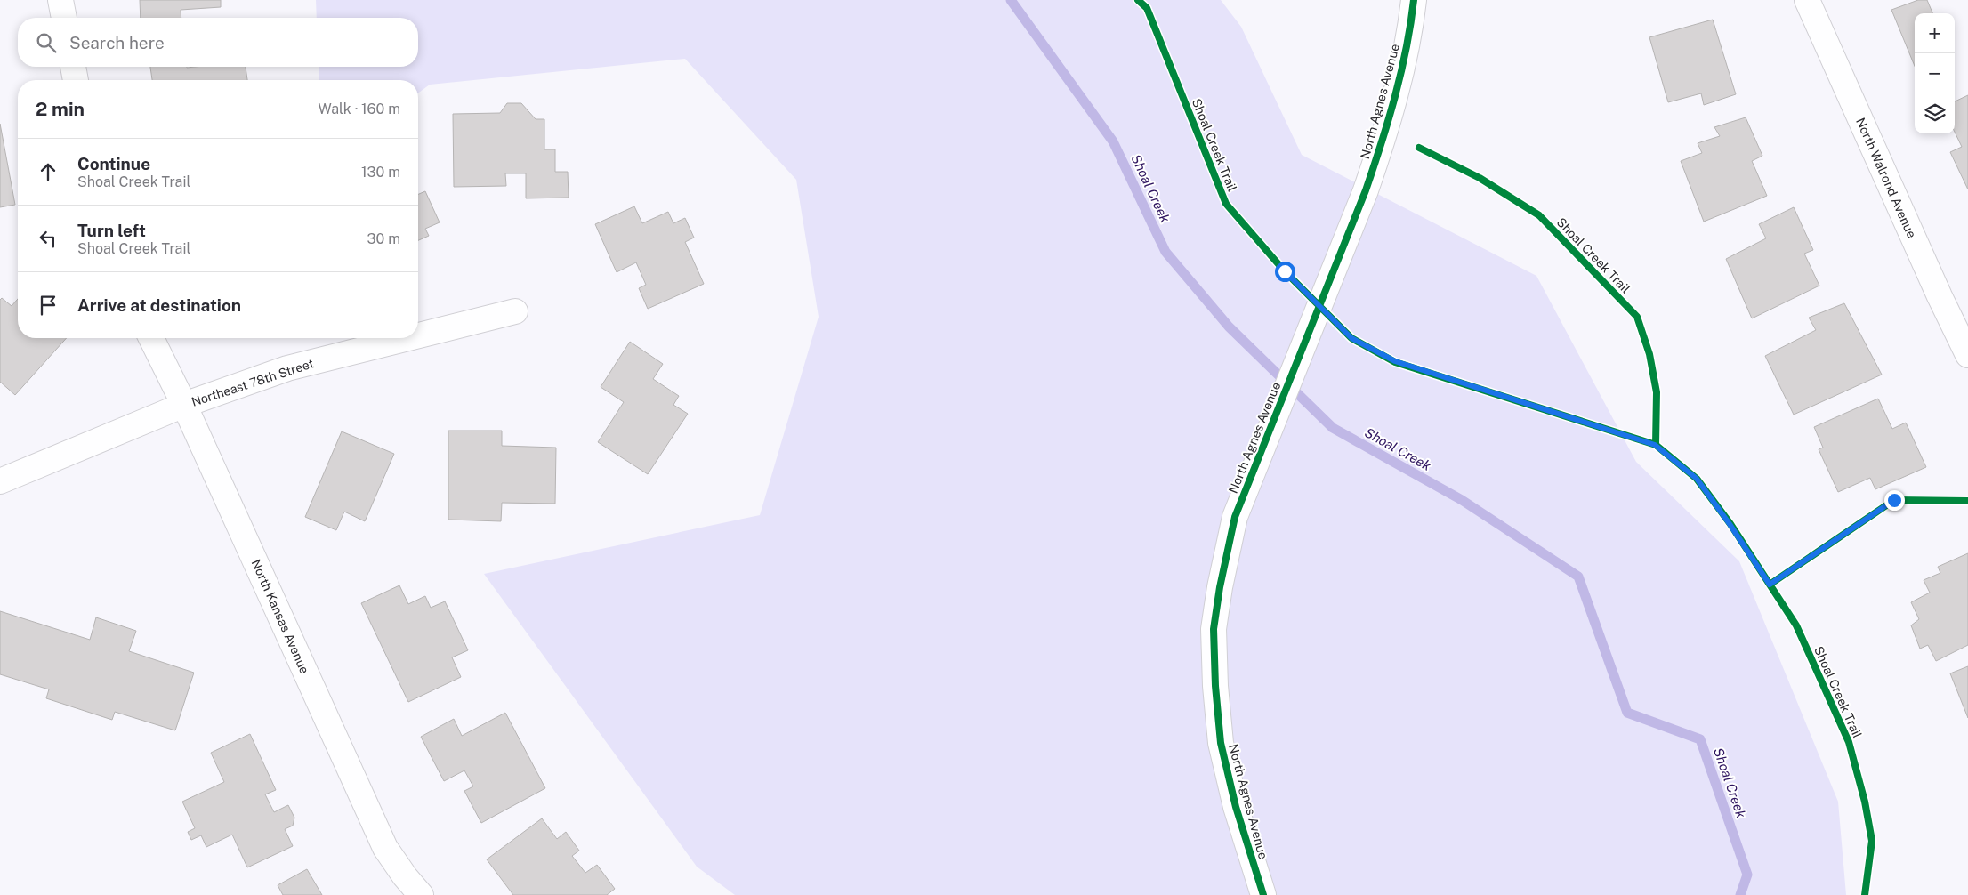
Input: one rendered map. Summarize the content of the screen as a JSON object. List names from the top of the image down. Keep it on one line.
{"streets":{"street":["North Agnes Avenue","North Walrond Avenue","Northeast 78th Street","North Kansas Avenue"],"cycle path":["Shoal Creek Trail"]},"crossings":[["Northeast 78th Street","North Kansas Avenue"]],"water":["Shoal Creek"],"page":{"map_buttons":["+","−"],"search":"Search here","heading":["2 min","Walk · 160 m"],"list":[["Continue","Shoal Creek Trail","130 m"],["Turn left","Shoal Creek Trail","30 m"],"Arrive at destination"]}}
